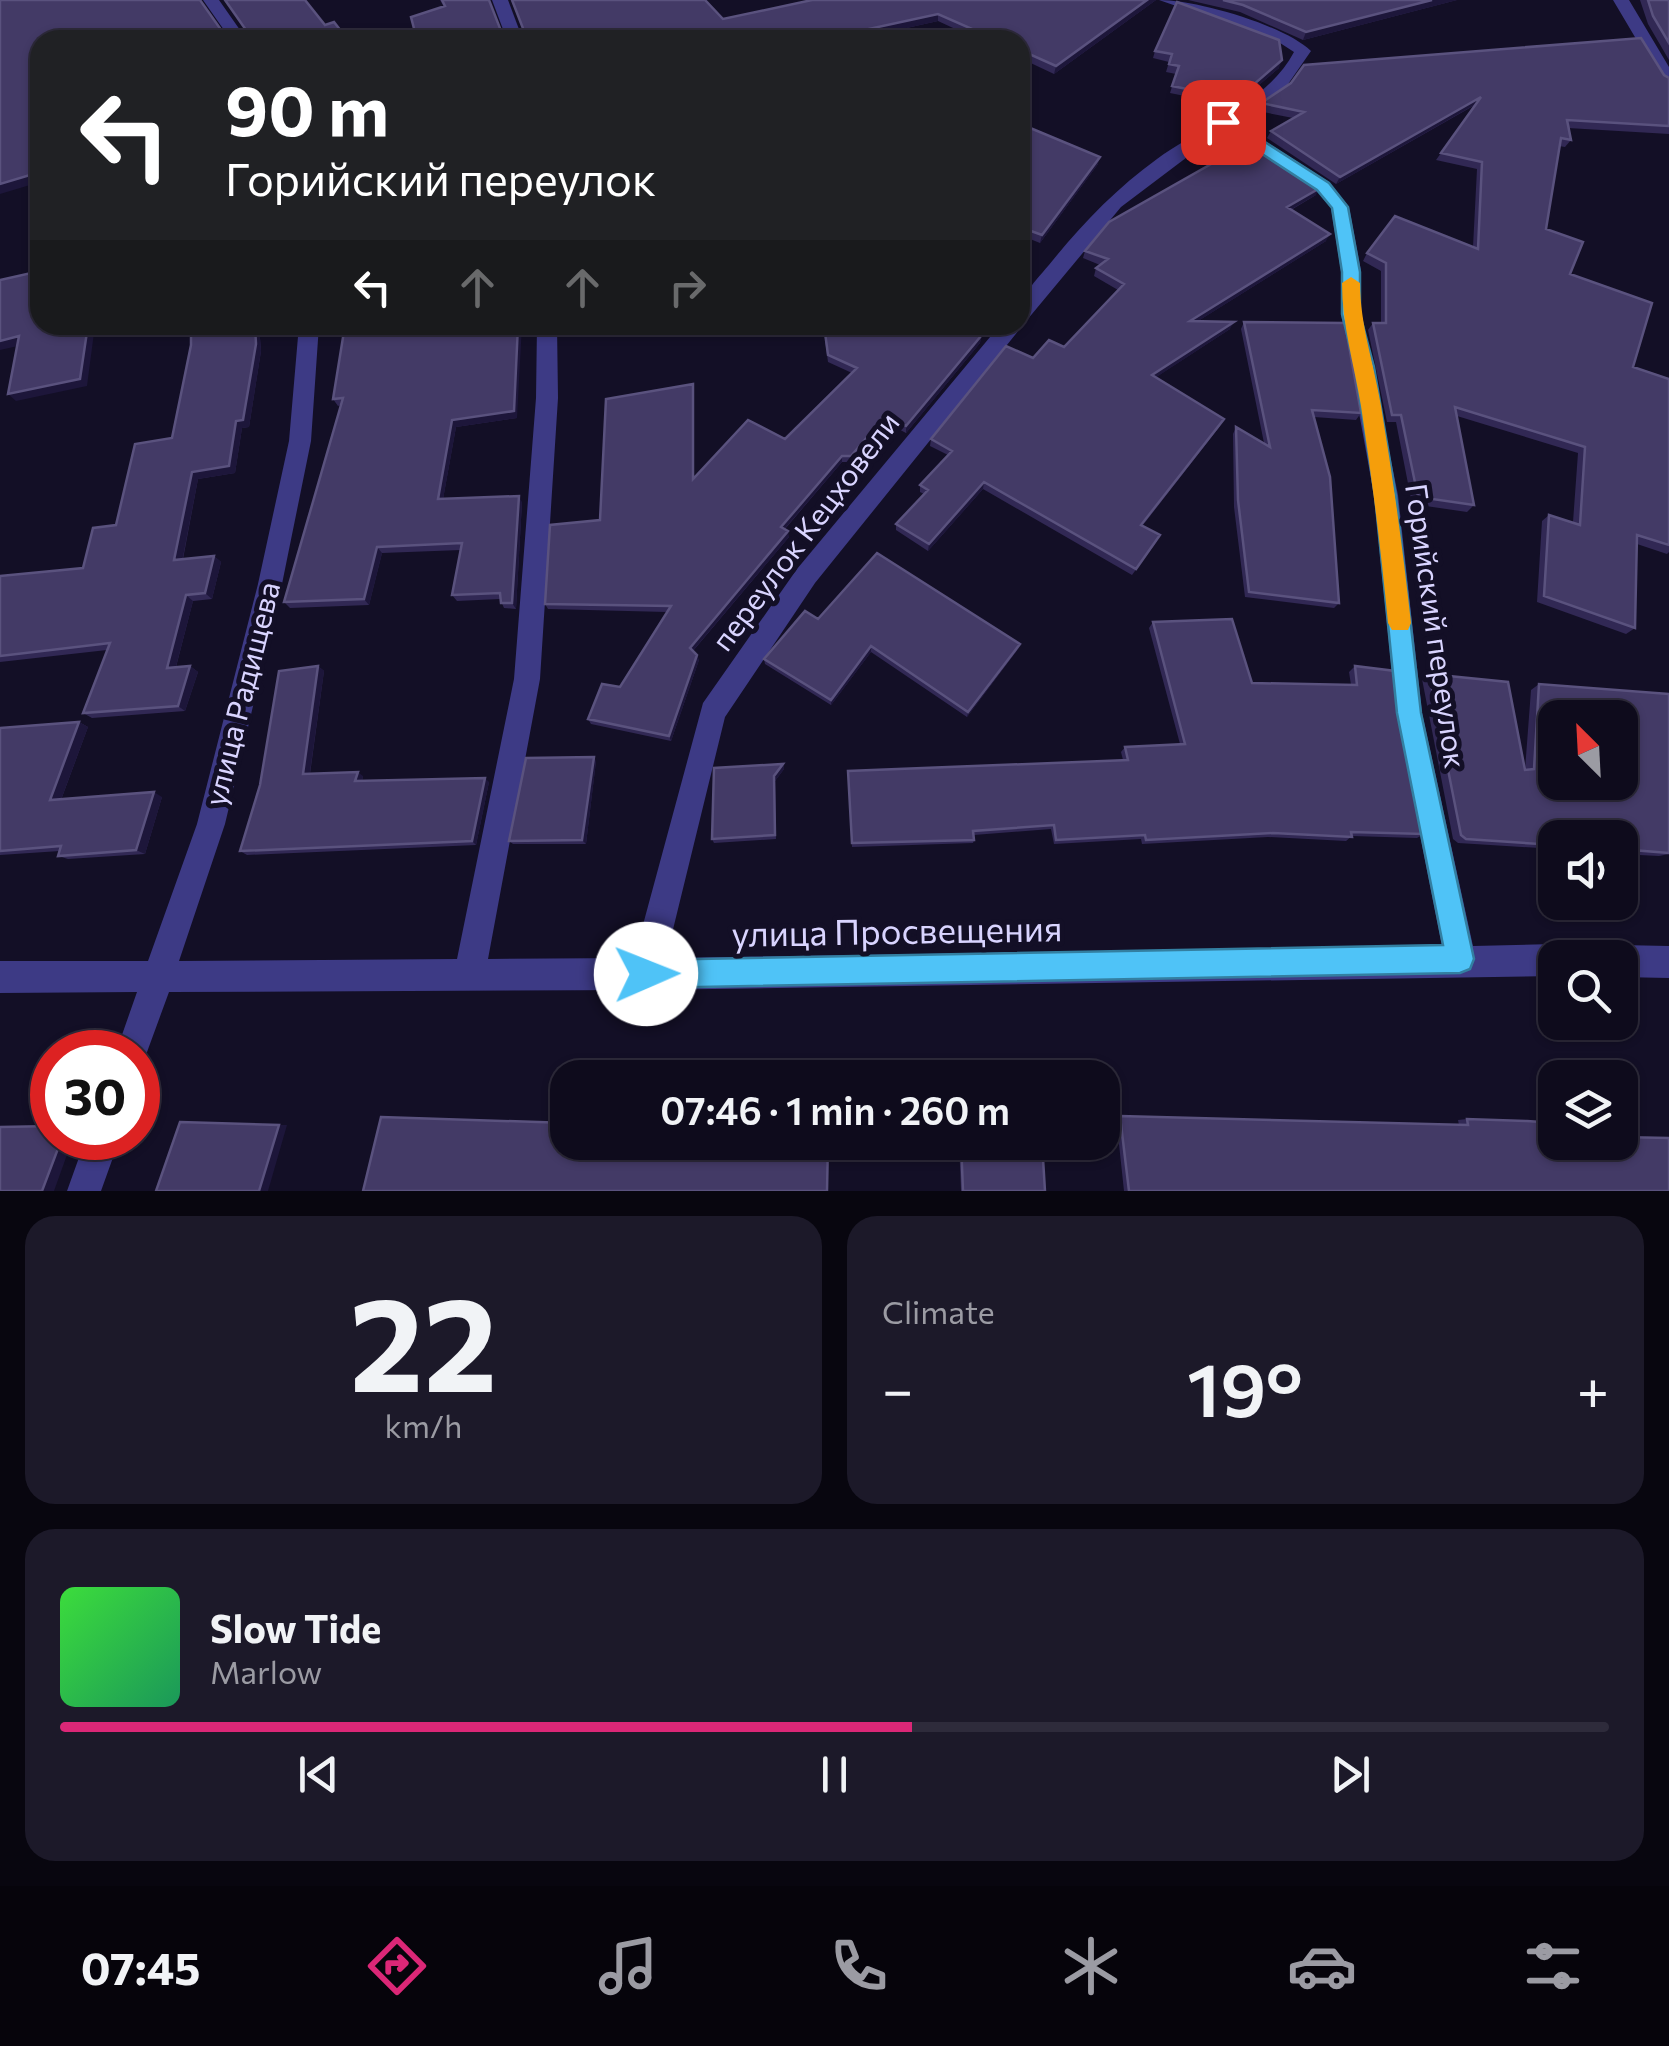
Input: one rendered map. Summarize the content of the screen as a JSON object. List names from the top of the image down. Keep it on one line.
{"streets":{"street":["переулок Кецховели","Горийский переулок","улица Радищева","улица Просвещения"]},"crossings":[["переулок Кецховели","улица Просвещения"],["Горийский переулок","улица Просвещения"],["улица Радищева","улица Просвещения"]],"north":"top left","page":{"turn":["90 m","Горийский переулок"],"limit":"30","trip":"07:46 · 1 min · 260 m","tile":[["22","km/h"],"Climate"],"heat":["−","19°","+"],"song":["Slow Tide","Marlow"],"tabs":"07:45"}}
